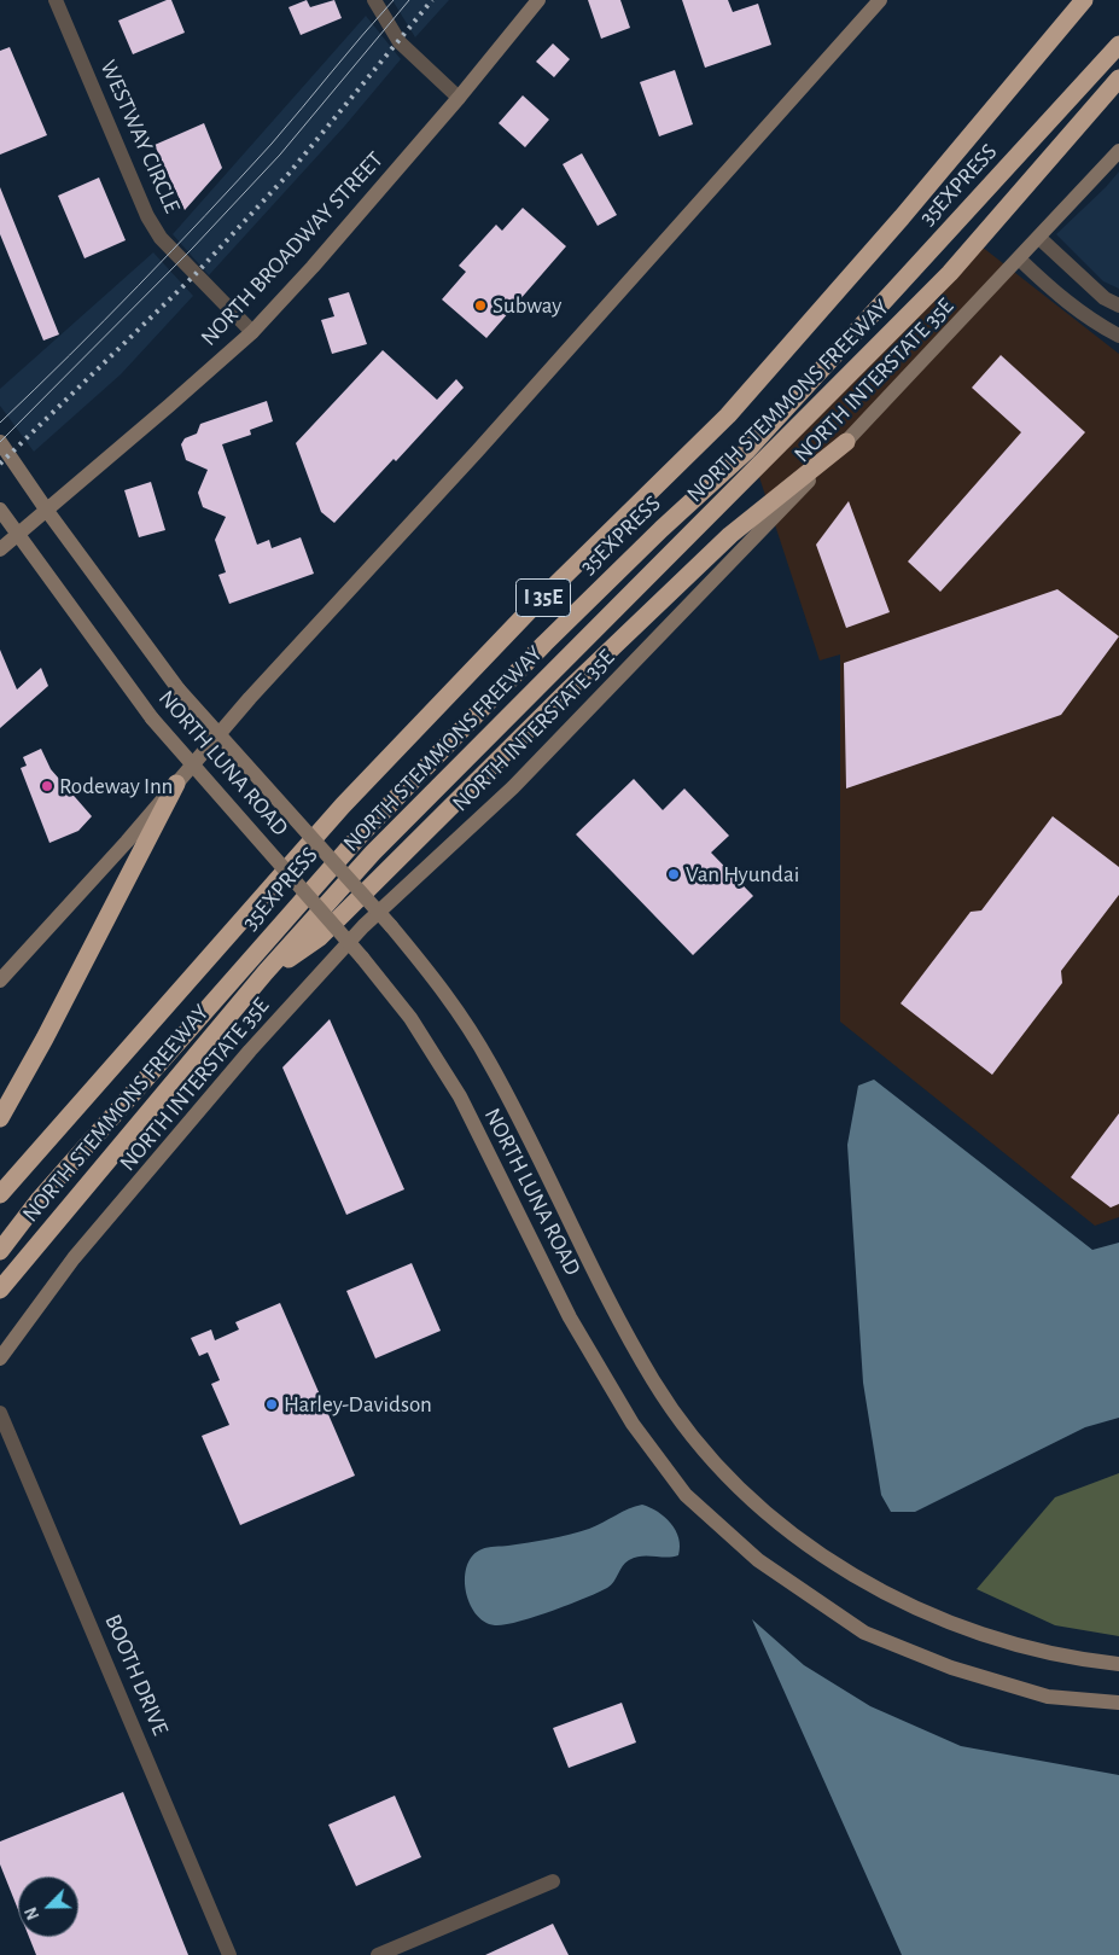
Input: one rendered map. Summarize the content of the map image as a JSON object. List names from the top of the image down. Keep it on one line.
{"streets":{"highway":["35EXPRESS","NORTH STEMMONS FREEWAY","I 35E"],"main road":["NORTH BROADWAY STREET","NORTH INTERSTATE 35E","NORTH LUNA ROAD"],"street":["WESTWAY CIRCLE","BOOTH DRIVE"]},"crossings":[["WESTWAY CIRCLE","NORTH BROADWAY STREET"],["NORTH BROADWAY STREET","NORTH LUNA ROAD"]],"places":["Subway","Rodeway Inn","Van Hyundai","Harley-Davidson"],"north":"bottom left"}
